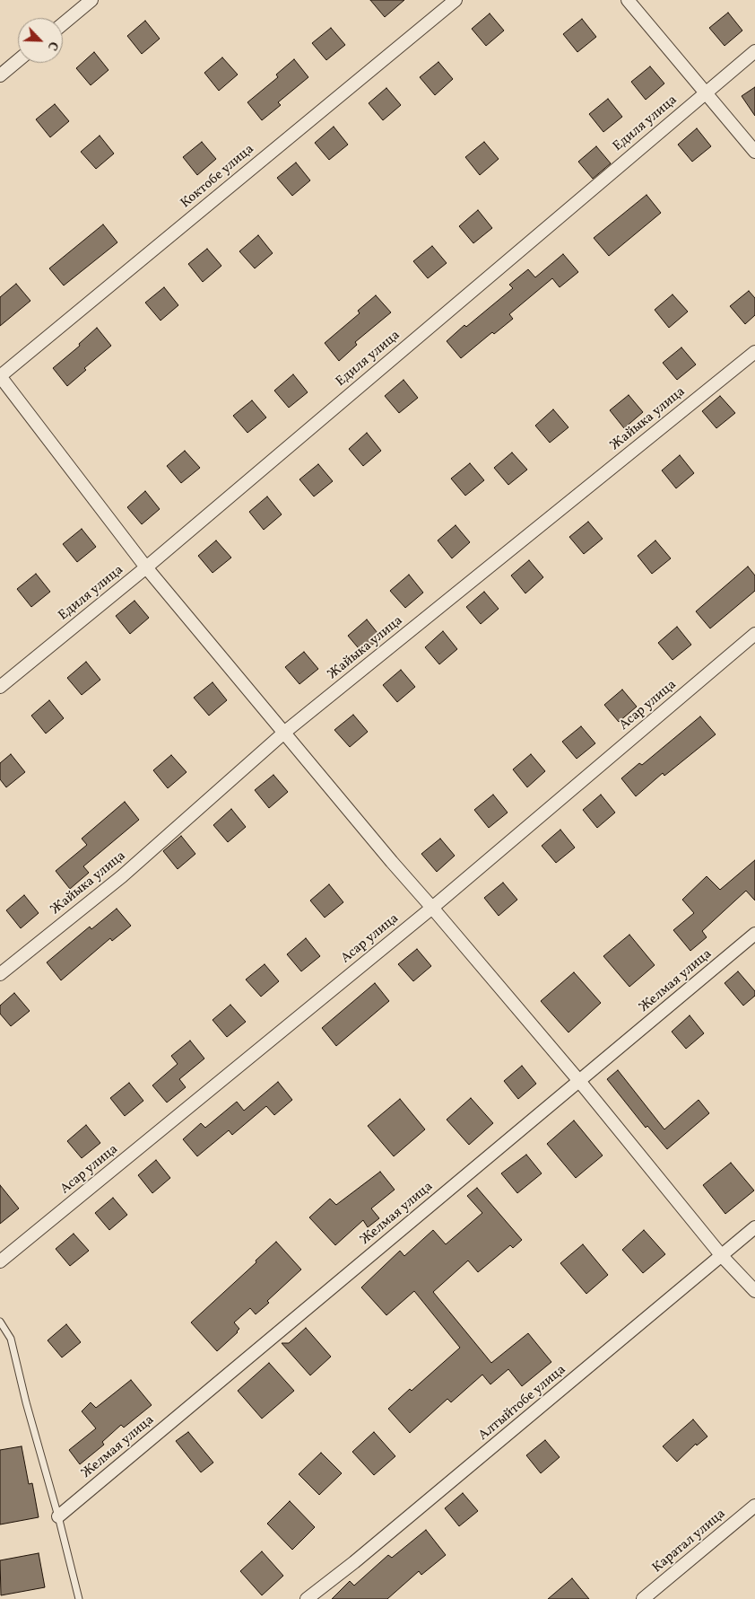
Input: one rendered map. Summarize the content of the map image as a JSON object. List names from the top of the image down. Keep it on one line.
{"streets":{"street":["Едиля улица","Коктобе улица","Жайыка улица","Асар улица","Желмая улица","Алтыйтобе улица","Каратал улица"]},"north":"bottom right"}
